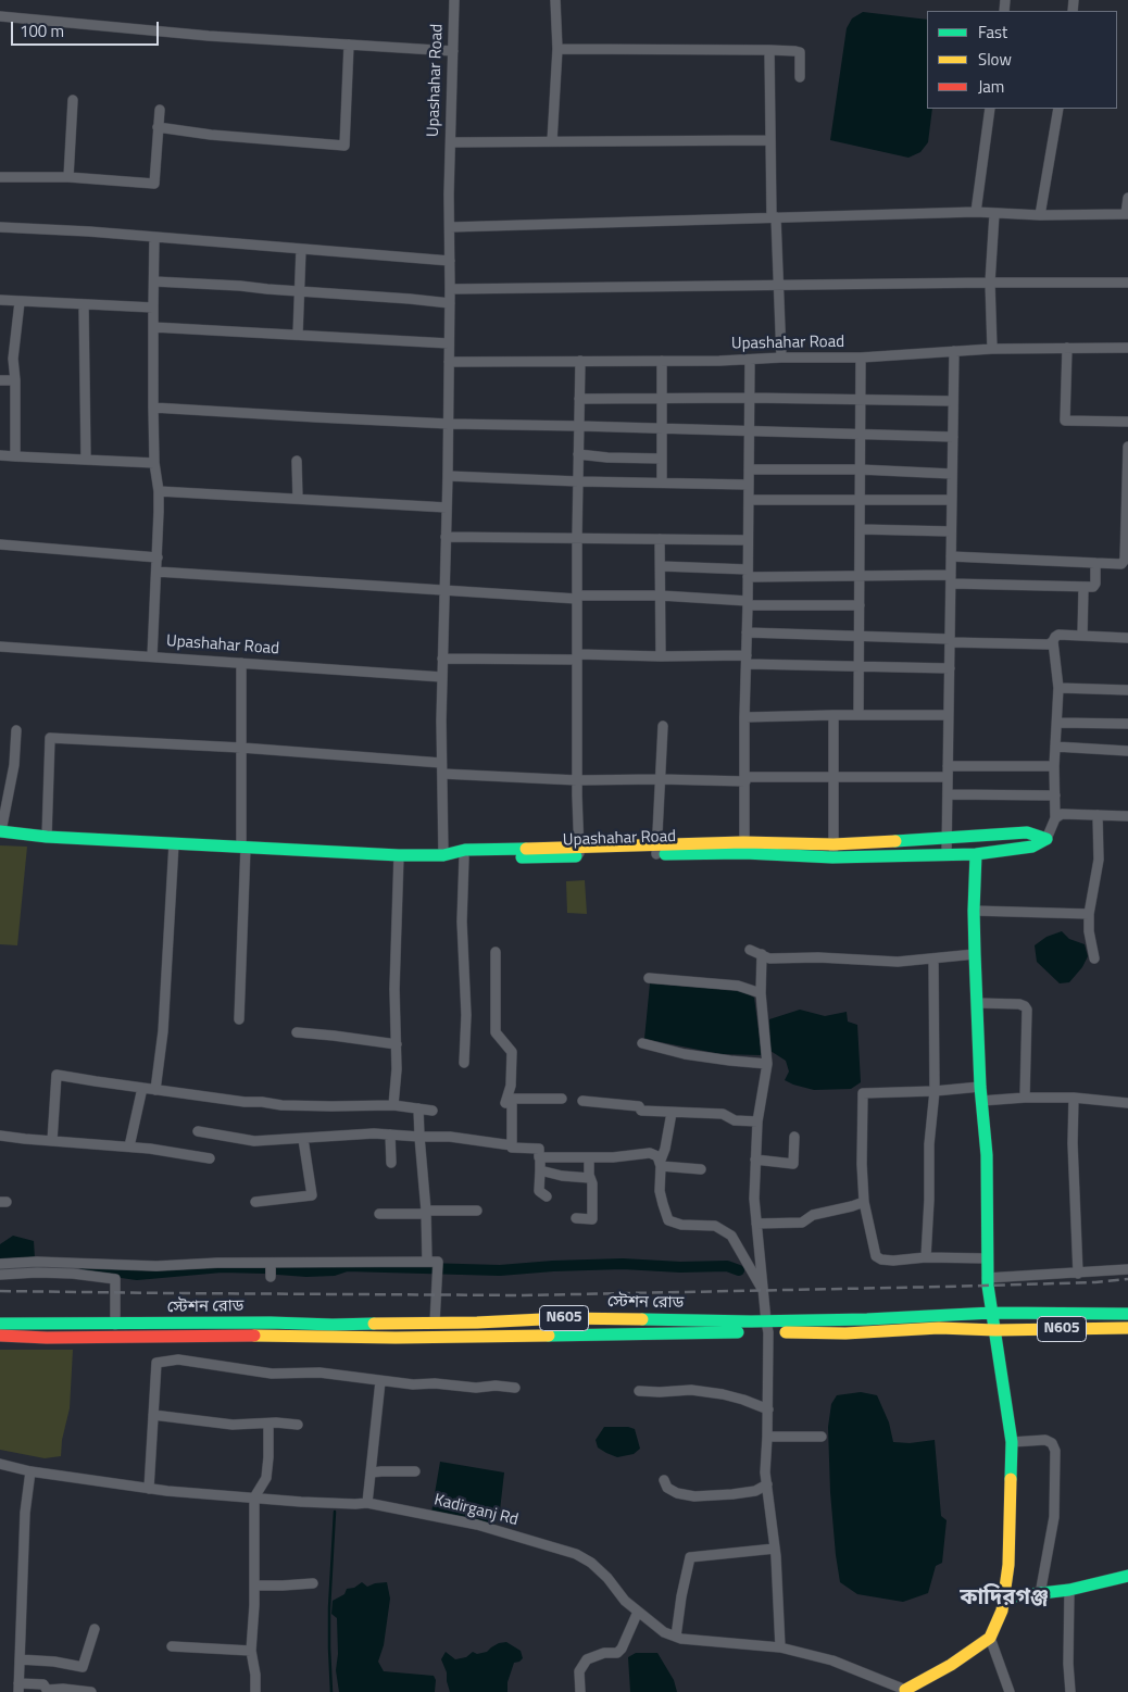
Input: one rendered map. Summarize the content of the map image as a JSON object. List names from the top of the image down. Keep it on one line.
{"streets":{"main road":["Upashahar Road","স্টেশন রোড","N605"],"street":["Kadirganj Rd"]},"districts":["কাদিরগঞ্জ"],"legend":["Fast","Slow","Jam"],"scale_bar":"100 m"}
